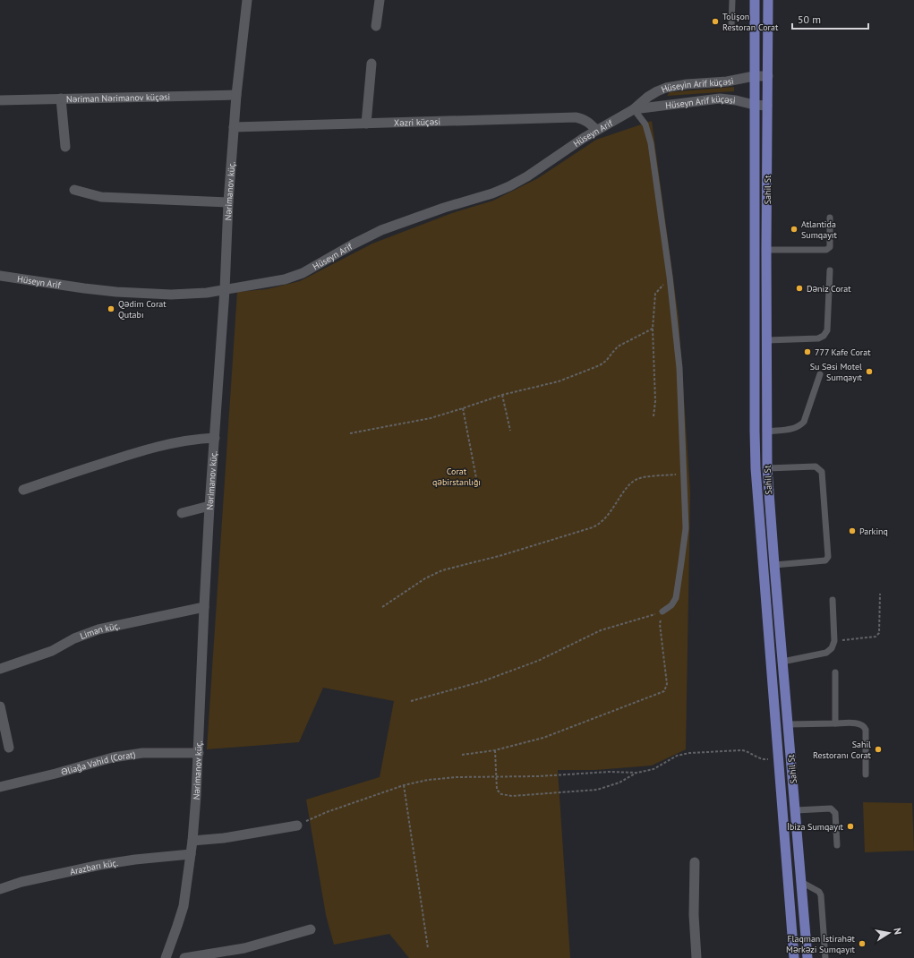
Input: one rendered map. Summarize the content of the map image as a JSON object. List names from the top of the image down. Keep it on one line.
{"streets":{"main road":["Sahil St"],"street":["Hüseyin Arif küçəsi","Nəriman Nərimanov küçəsi","Hüseyn Arif küçəsi","Xəzri küçəsi","Hüseyn Arif","Nərimanov küç.","Liman küç.","Əliağa Vahid (Corat)","Arazbarı küç."]},"crossings":[["Hüseyin Arif küçəsi","Hüseyn Arif küçəsi"],["Hüseyin Arif küçəsi","Hüseyn Arif"],["Hüseyin Arif küçəsi","Sahil St"],["Nəriman Nərimanov küçəsi","Nərimanov küç."],["Hüseyn Arif küçəsi","Hüseyn Arif"],["Hüseyn Arif küçəsi","Sahil St"],["Xəzri küçəsi","Hüseyn Arif"],["Xəzri küçəsi","Nərimanov küç."],["Hüseyn Arif","Nərimanov küç."],["Nərimanov küç.","Liman küç."],["Nərimanov küç.","Əliağa Vahid (Corat)"],["Nərimanov küç.","Arazbarı küç."]],"parks":["Corat qəbirstanlığı"],"places":["Tolişon Restoran Corat","Atlantida Sumqayıt","Dəniz Corat","Qədim Corat Qutabı","777 Kafe Corat","Su Səsi Motel Sumqayıt","Parkinq","Sahil Restoranı Corat","İbiza Sumqayıt","Flaqman İstirahət Mərkəzi Sumqayıt"],"scale_bar":"50 m","north":"right"}
